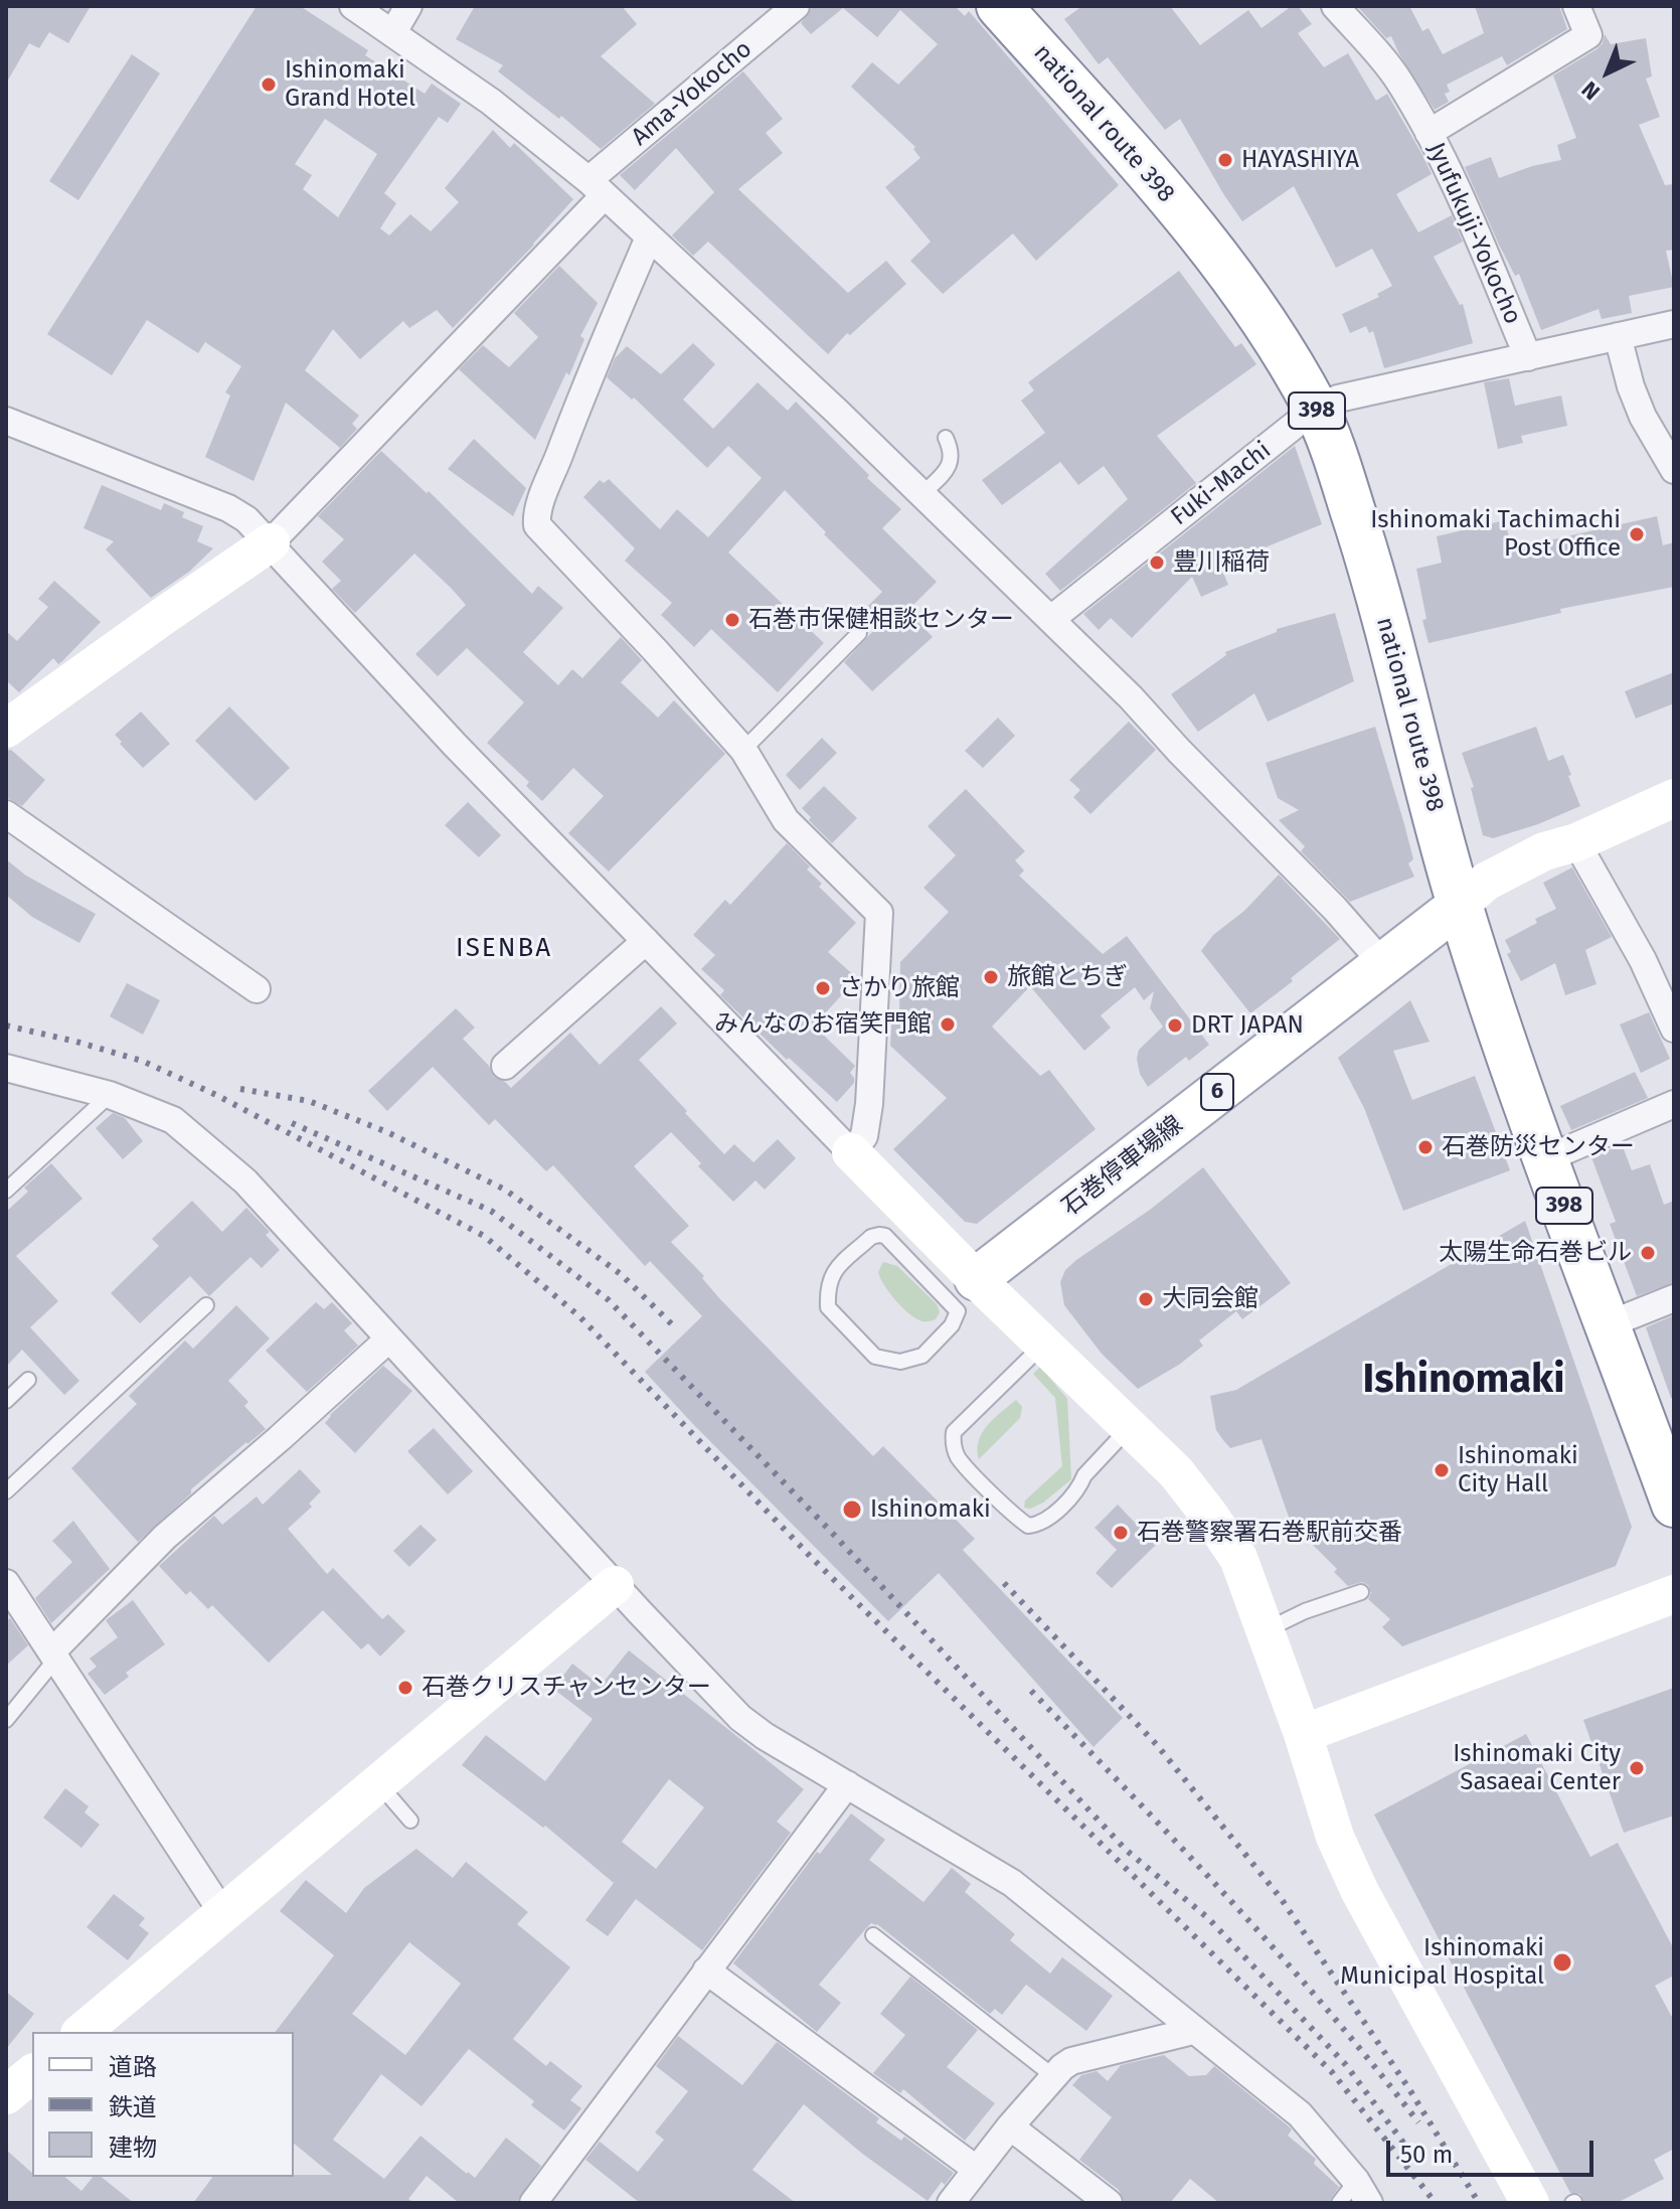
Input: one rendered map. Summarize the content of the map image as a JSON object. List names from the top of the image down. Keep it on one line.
{"streets":{"highway":["national route 398","398"],"main road":["6","石巻停車場線"],"street":["Ama-Yokocho","Jyufukuji-Yokocho","Fuki-Machi"]},"crossings":[["national route 398","Fuki-Machi"],["national route 398","石巻停車場線"],["Jyufukuji-Yokocho","Fuki-Machi"]],"districts":["ISENBA","Ishinomaki"],"places":["Ishinomaki Grand Hotel","HAYASHIYA","Ishinomaki Tachimachi Post Office","豊川稲荷","石巻市保健相談センター","旅館とちぎ","さかり旅館","みんなのお宿笑門館","DRT JAPAN","石巻防災センター","太陽生命石巻ビル","大同会館","Ishinomaki City Hall","Ishinomaki","石巻警察署石巻駅前交番","石巻クリスチャンセンター","Ishinomaki City Sasaeai Center","Ishinomaki Municipal Hospital"],"legend":["道路","鉄道","建物"],"scale_bar":"50 m","north":"bottom left"}
